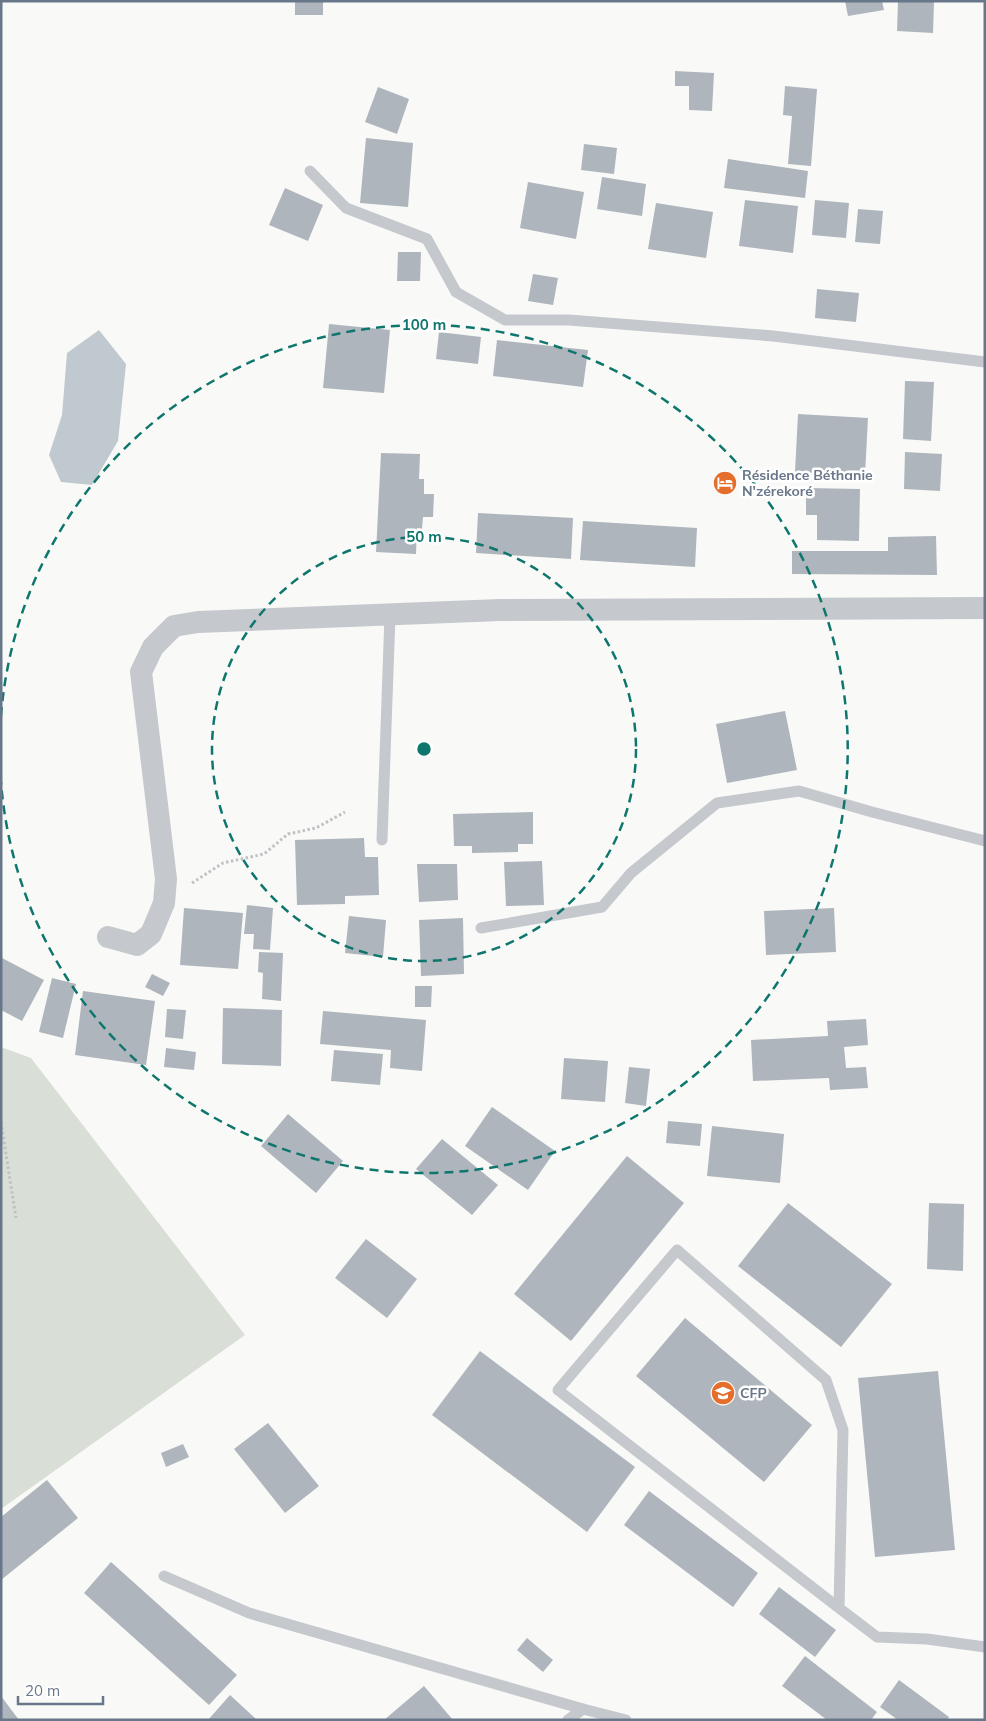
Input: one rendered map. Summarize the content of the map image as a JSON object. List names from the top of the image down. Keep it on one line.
{"places":{"hotel":["Résidence Béthanie N'zérekoré"],"school or university":["CFP"]},"scale_bar":"20 m","rings":["100 m","50 m"]}
